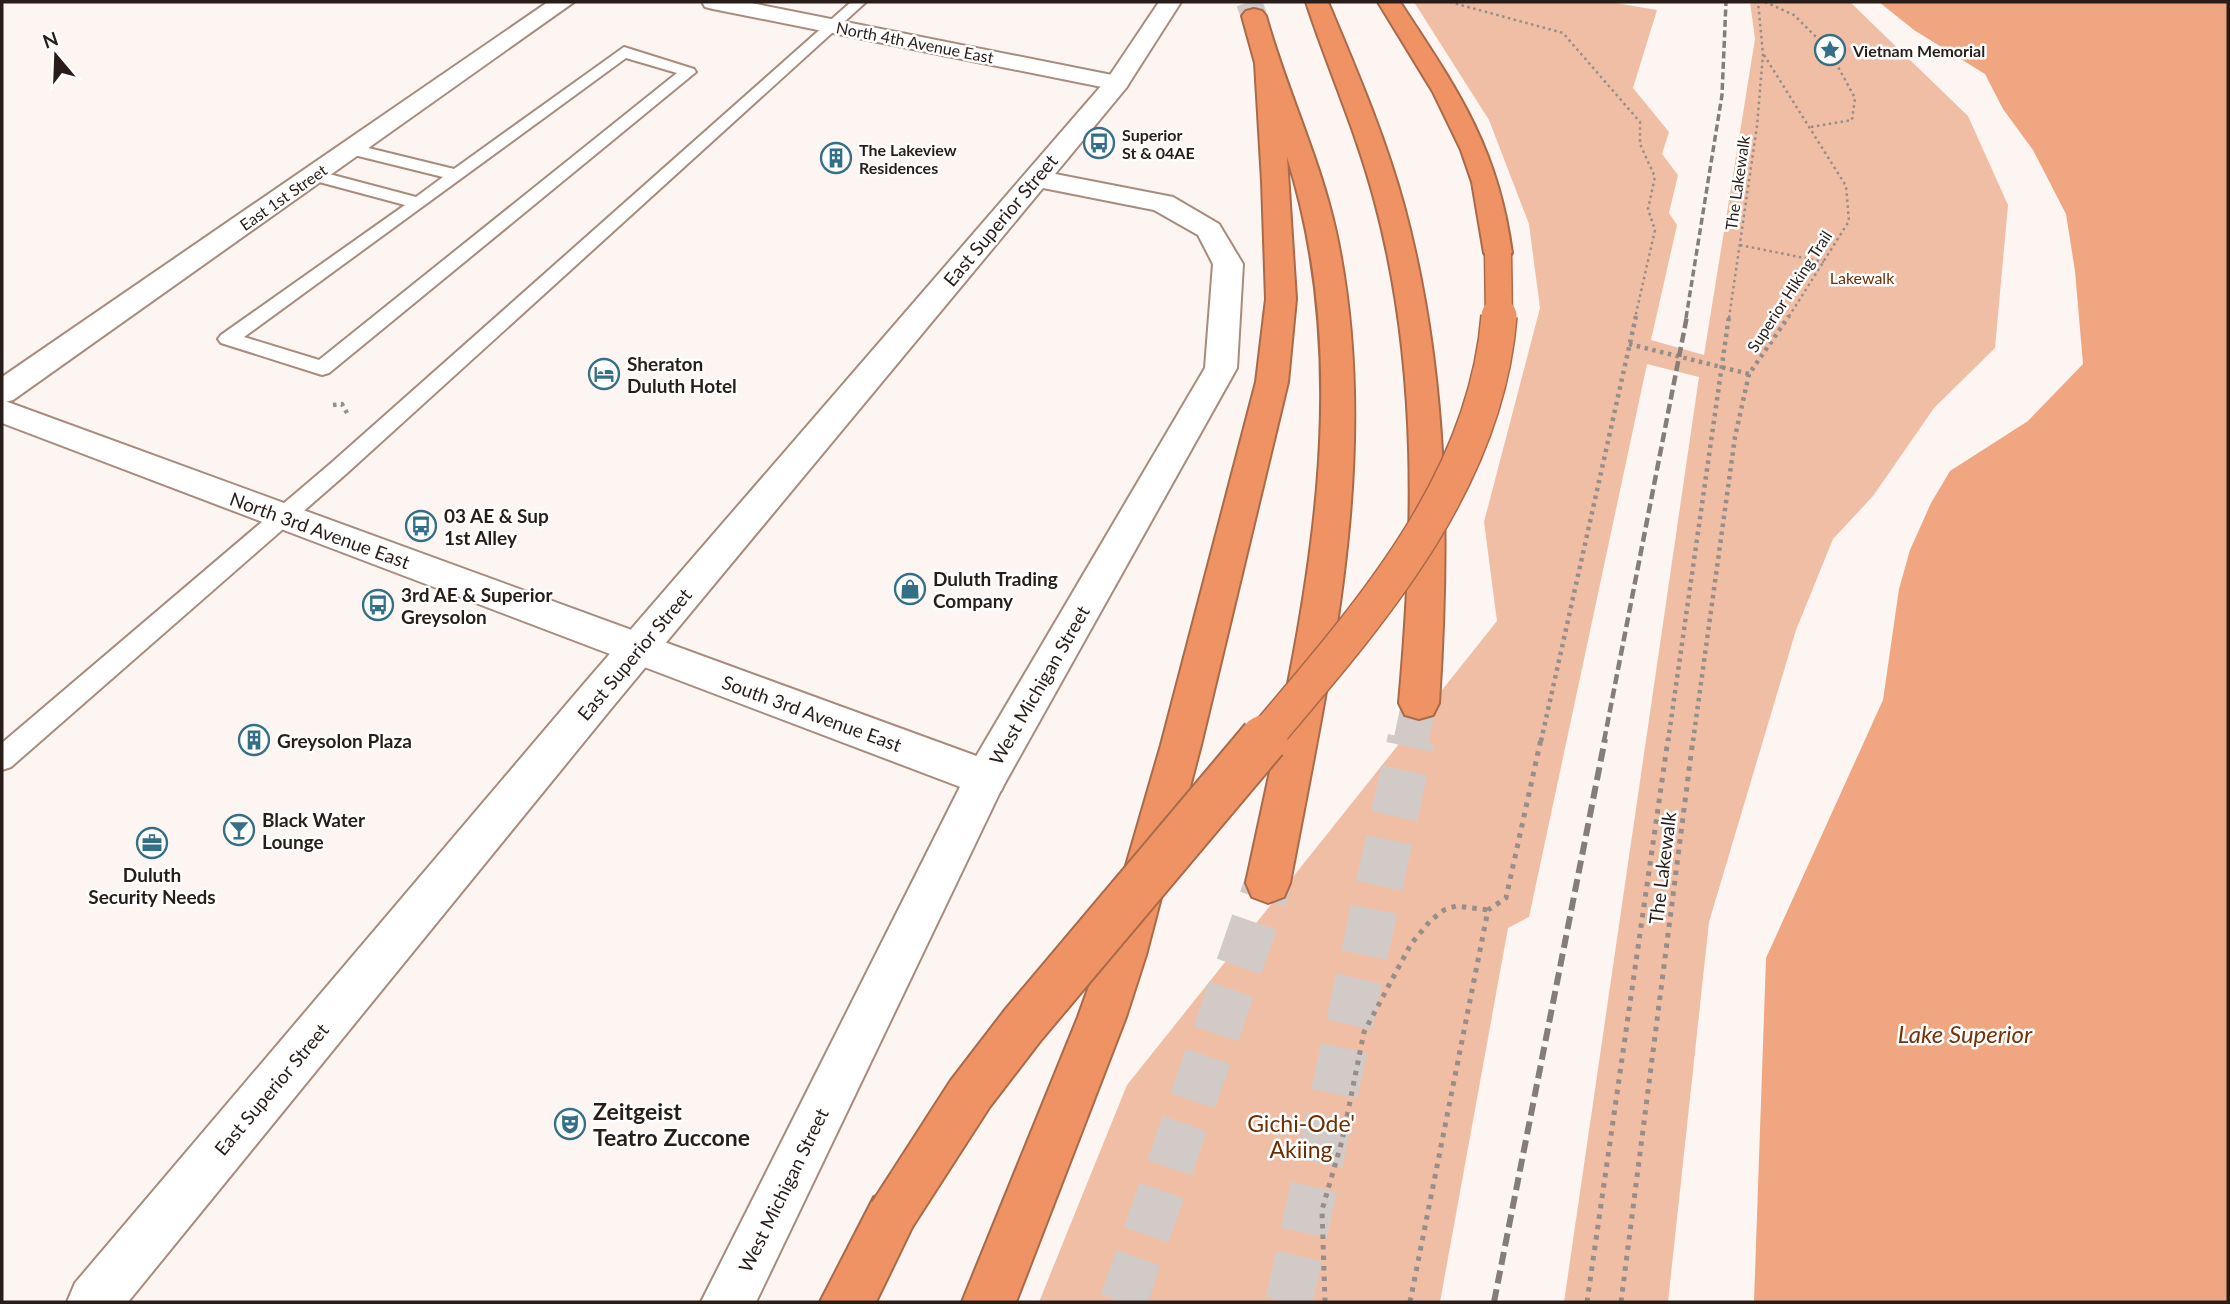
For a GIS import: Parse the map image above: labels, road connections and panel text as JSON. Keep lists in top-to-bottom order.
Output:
{
  "streets": {
    "street": [
      "North 4th Avenue East",
      "East 1st Street",
      "East Superior Street",
      "North 3rd Avenue East",
      "West Michigan Street",
      "South 3rd Avenue East"
    ],
    "path": ["The Lakewalk", "Superior Hiking Trail"]
  },
  "crossings": [
    ["North 4th Avenue East", "East Superior Street"],
    ["The Lakewalk", "Superior Hiking Trail"],
    ["East Superior Street", "North 3rd Avenue East"],
    ["East Superior Street", "West Michigan Street"],
    ["East Superior Street", "South 3rd Avenue East"],
    ["North 3rd Avenue East", "South 3rd Avenue East"],
    ["West Michigan Street", "South 3rd Avenue East"]
  ],
  "water": ["Lake Superior"],
  "parks": ["Lakewalk", "Gichi-Ode' Akiing"],
  "places": {
    "place": ["Vietnam Memorial"],
    "bus stop": ["Superior St & 04AE", "03 AE & Sup 1st Alley", "3rd AE & Superior Greysolon"],
    "building": ["The Lakeview Residences", "Greysolon Plaza"],
    "hotel": ["Sheraton Duluth Hotel"],
    "shop": ["Duluth Trading Company"],
    "bar": ["Black Water Lounge"],
    "office": ["Duluth Security Needs"],
    "theatre": ["Zeitgeist Teatro Zuccone"]
  },
  "north": "top"
}
